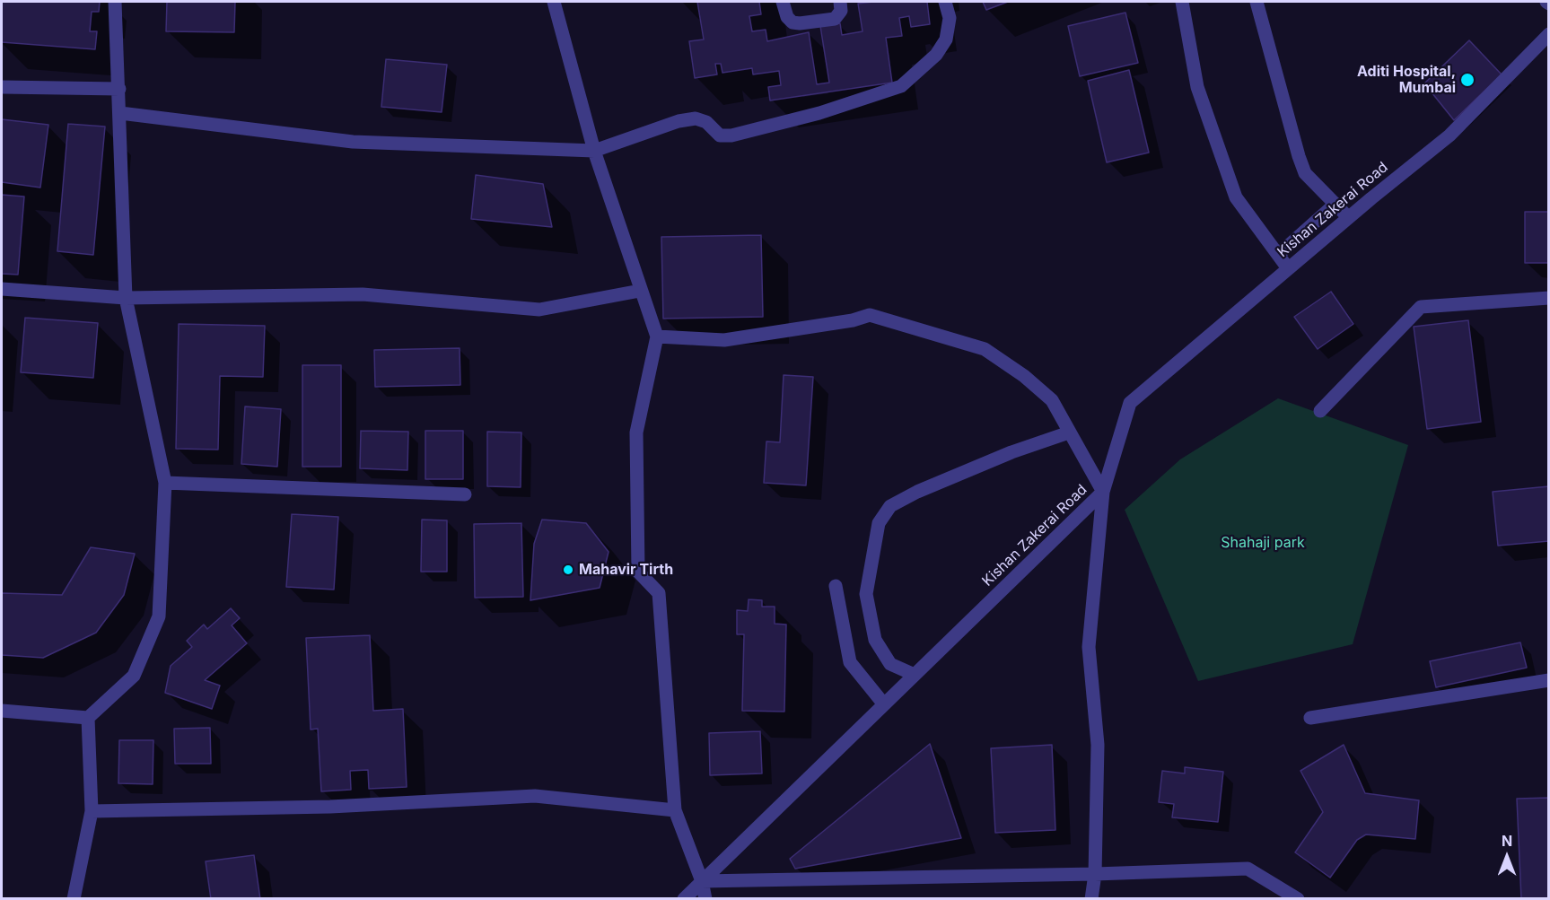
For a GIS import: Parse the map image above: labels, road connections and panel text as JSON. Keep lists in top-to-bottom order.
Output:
{
  "streets": {
    "street": ["Kishan Zakerai Road"]
  },
  "parks": ["Shahaji park"],
  "places": ["Aditi Hospital, Mumbai", "Mahavir Tirth"],
  "north": "top"
}
